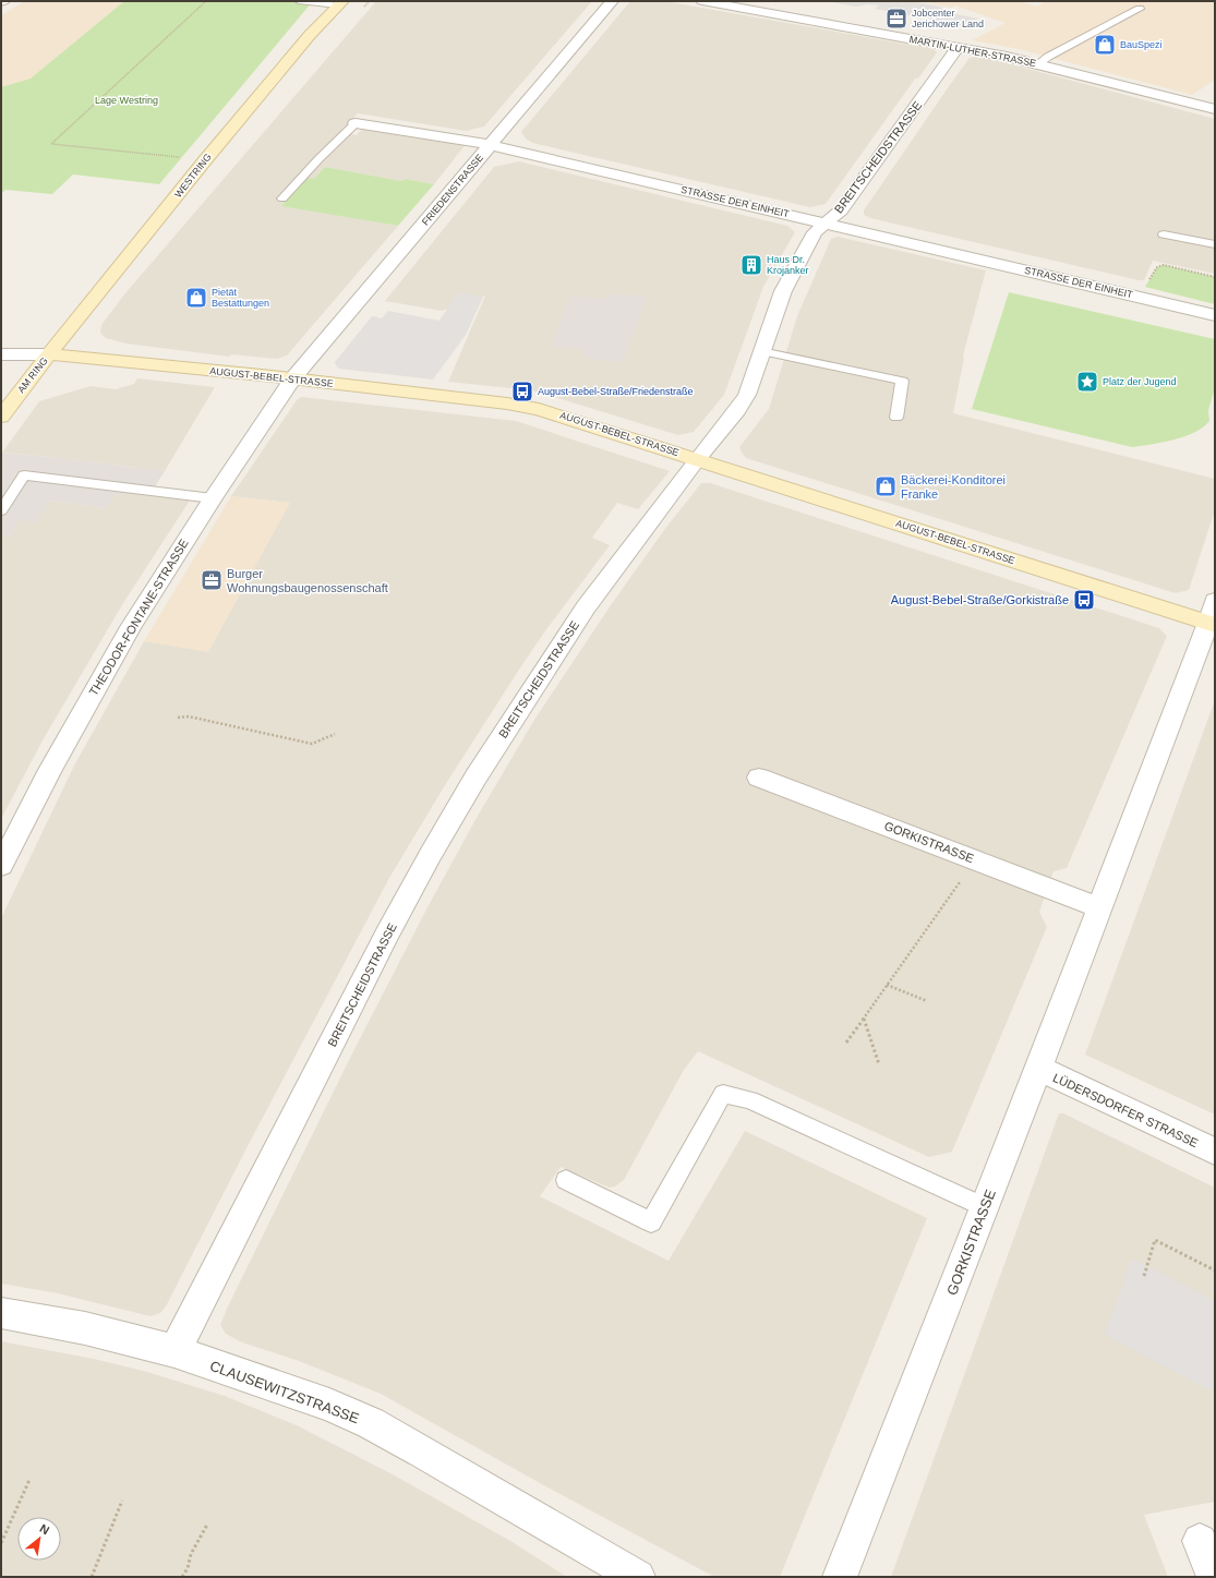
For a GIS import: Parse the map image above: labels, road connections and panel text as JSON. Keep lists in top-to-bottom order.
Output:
{
  "streets": {
    "street": [
      "MARTIN-LUTHER-STRASSE",
      "BREITSCHEIDSTRASSE",
      "WESTRING",
      "FRIEDENSTRASSE",
      "STRASSE DER EINHEIT",
      "AM RING",
      "AUGUST-BEBEL-STRASSE",
      "THEODOR-FONTANE-STRASSE",
      "GORKISTRASSE",
      "LÜDERSDORFER STRASSE",
      "CLAUSEWITZSTRASSE"
    ]
  },
  "crossings": [
    ["MARTIN-LUTHER-STRASSE", "BREITSCHEIDSTRASSE"],
    ["BREITSCHEIDSTRASSE", "STRASSE DER EINHEIT"],
    ["BREITSCHEIDSTRASSE", "AUGUST-BEBEL-STRASSE"],
    ["BREITSCHEIDSTRASSE", "CLAUSEWITZSTRASSE"],
    ["WESTRING", "AM RING"],
    ["WESTRING", "AUGUST-BEBEL-STRASSE"],
    ["FRIEDENSTRASSE", "STRASSE DER EINHEIT"],
    ["FRIEDENSTRASSE", "AUGUST-BEBEL-STRASSE"],
    ["FRIEDENSTRASSE", "THEODOR-FONTANE-STRASSE"],
    ["AM RING", "AUGUST-BEBEL-STRASSE"],
    ["AUGUST-BEBEL-STRASSE", "THEODOR-FONTANE-STRASSE"],
    ["AUGUST-BEBEL-STRASSE", "GORKISTRASSE"],
    ["GORKISTRASSE", "LÜDERSDORFER STRASSE"]
  ],
  "parks": ["Lage Westring"],
  "places": {
    "office": ["Jobcenter Jerichower Land", "Burger Wohnungsbaugenossenschaft"],
    "shop": ["BauSpezi", "Pietät Bestattungen", "Bäckerei-Konditorei Franke"],
    "building": ["Haus Dr. Krojanker"],
    "place": ["Platz der Jugend"],
    "bus stop": ["August-Bebel-Straße/Friedenstraße", "August-Bebel-Straße/Gorkistraße"]
  },
  "north": "top right"
}
